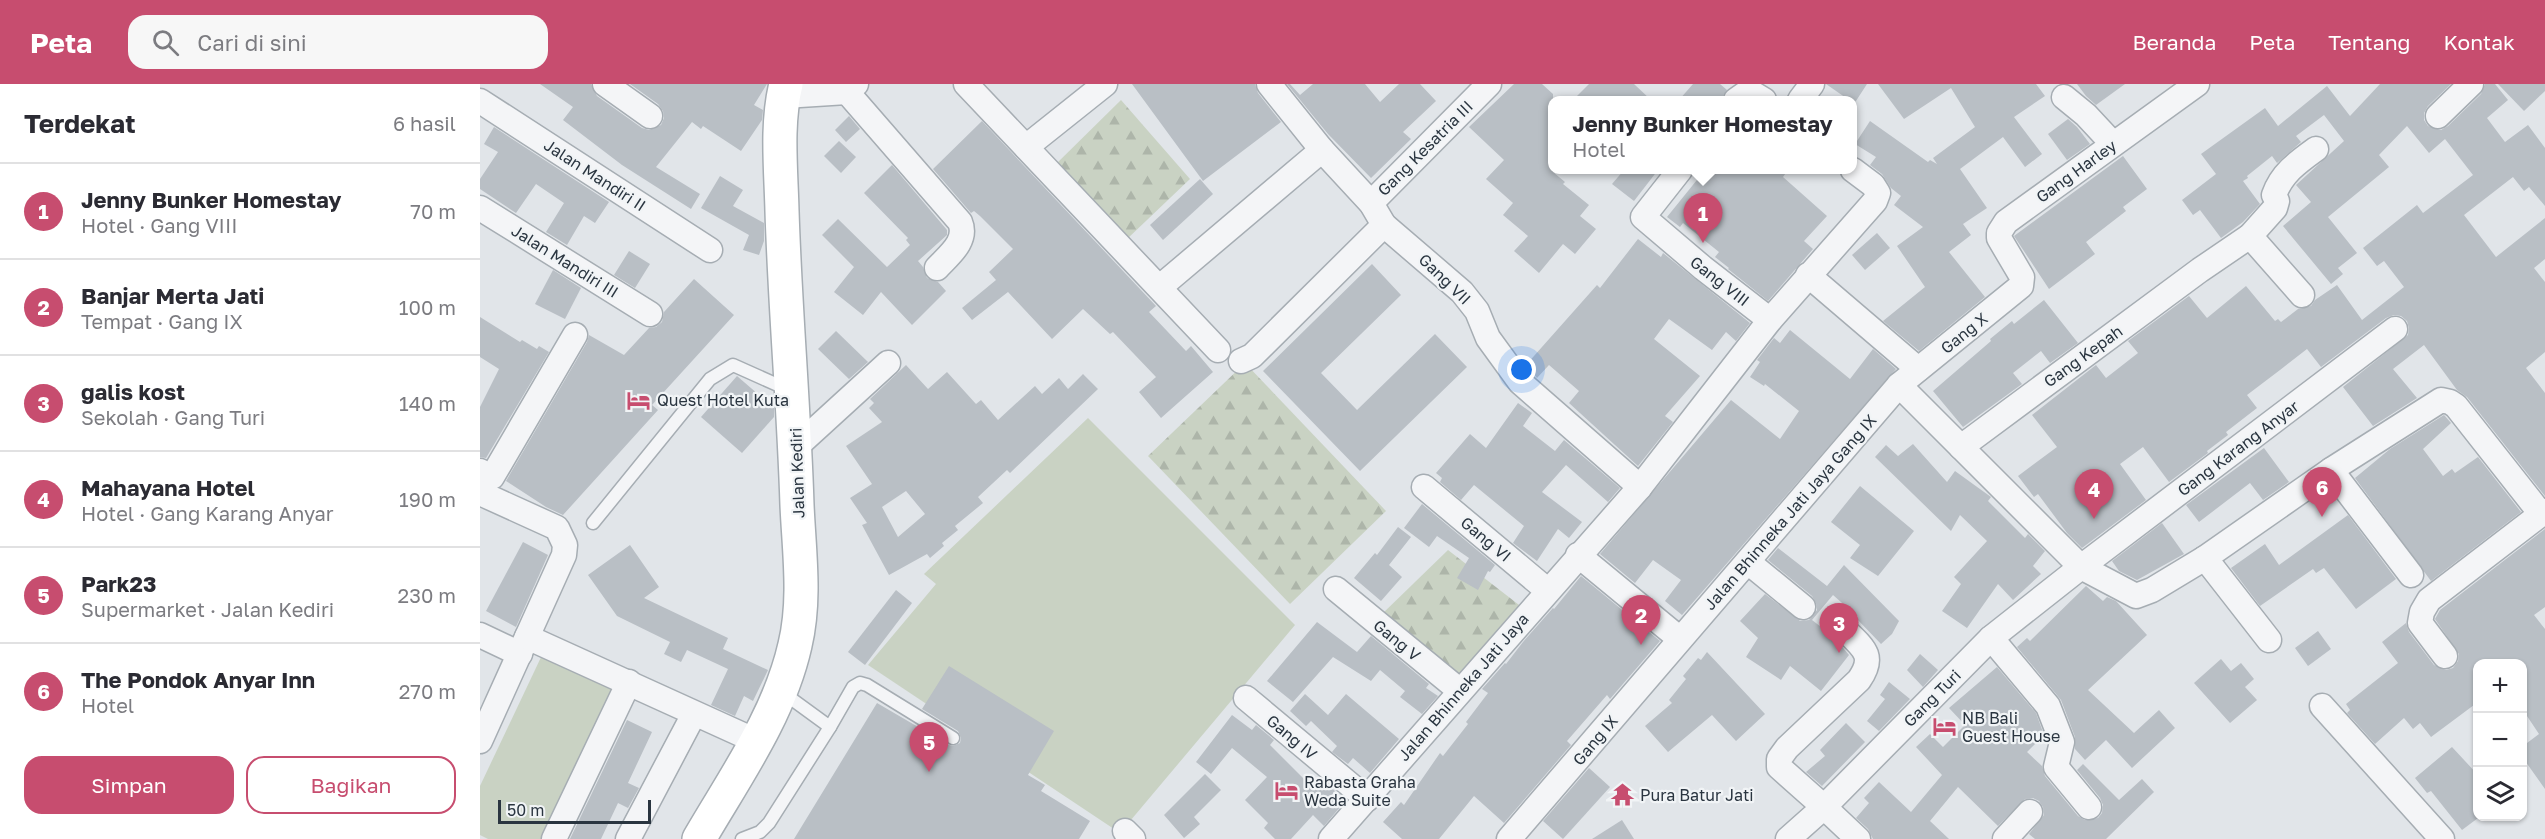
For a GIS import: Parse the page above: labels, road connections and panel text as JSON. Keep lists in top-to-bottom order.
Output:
{
  "streets": {
    "main road": ["Jalan Kediri"],
    "street": [
      "Gang Kesatria III",
      "Gang Harley",
      "Jalan Mandiri II",
      "Jalan Mandiri III",
      "Gang VII",
      "Gang VIII",
      "Gang X",
      "Gang Kepah",
      "Gang Karang Anyar",
      "Jalan Bhinneka Jati Jaya Gang IX",
      "Gang VI",
      "Gang V",
      "Jalan Bhinneka Jati Jaya",
      "Gang Turi",
      "Gang IV",
      "Gang IX"
    ]
  },
  "crossings": [
    ["Gang Kesatria III", "Gang VII"],
    ["Gang Harley", "Gang X"],
    ["Gang VII", "Jalan Bhinneka Jati Jaya"],
    ["Gang VIII", "Jalan Bhinneka Jati Jaya"],
    ["Gang X", "Jalan Bhinneka Jati Jaya Gang IX"],
    ["Gang Karang Anyar", "Gang Turi"],
    ["Jalan Bhinneka Jati Jaya Gang IX", "Gang IX"],
    ["Gang VI", "Jalan Bhinneka Jati Jaya"],
    ["Gang V", "Jalan Bhinneka Jati Jaya"],
    ["Jalan Bhinneka Jati Jaya", "Gang IV"]
  ],
  "places": {
    "hotel": ["Quest Hotel Kuta", "NB Bali Guest House", "Rabasta Graha Weda Suite"],
    "temple": ["Pura Batur Jati"]
  },
  "scale_bar": "50 m",
  "page": {
    "header": "Peta",
    "search": "Cari di sini",
    "nav": [
      "Beranda",
      "Peta",
      "Tentang",
      "Kontak"
    ],
    "heading": ["Terdekat", "6 hasil"],
    "popup": ["Jenny Bunker Homestay", "Hotel"],
    "list": [
      {
        "mark": "1",
        "name": "Jenny Bunker Homestay",
        "note": "Hotel · Gang VIII",
        "value": "70 m"
      },
      {
        "mark": "2",
        "name": "Banjar Merta Jati",
        "note": "Tempat · Gang IX",
        "value": "100 m"
      },
      {
        "mark": "3",
        "name": "galis kost",
        "note": "Sekolah · Gang Turi",
        "value": "140 m"
      },
      {
        "mark": "4",
        "name": "Mahayana Hotel",
        "note": "Hotel · Gang Karang Anyar",
        "value": "190 m"
      },
      {
        "mark": "5",
        "name": "Park23",
        "note": "Supermarket · Jalan Kediri",
        "value": "230 m"
      },
      {
        "mark": "6",
        "name": "The Pondok Anyar Inn",
        "note": "Hotel",
        "value": "270 m"
      }
    ],
    "pins": [
      "1",
      "6",
      "4",
      "2",
      "3",
      "5"
    ],
    "map_buttons": ["+", "−"],
    "buttons": ["Simpan", "Bagikan"],
    "scale": "50 m"
  }
}
